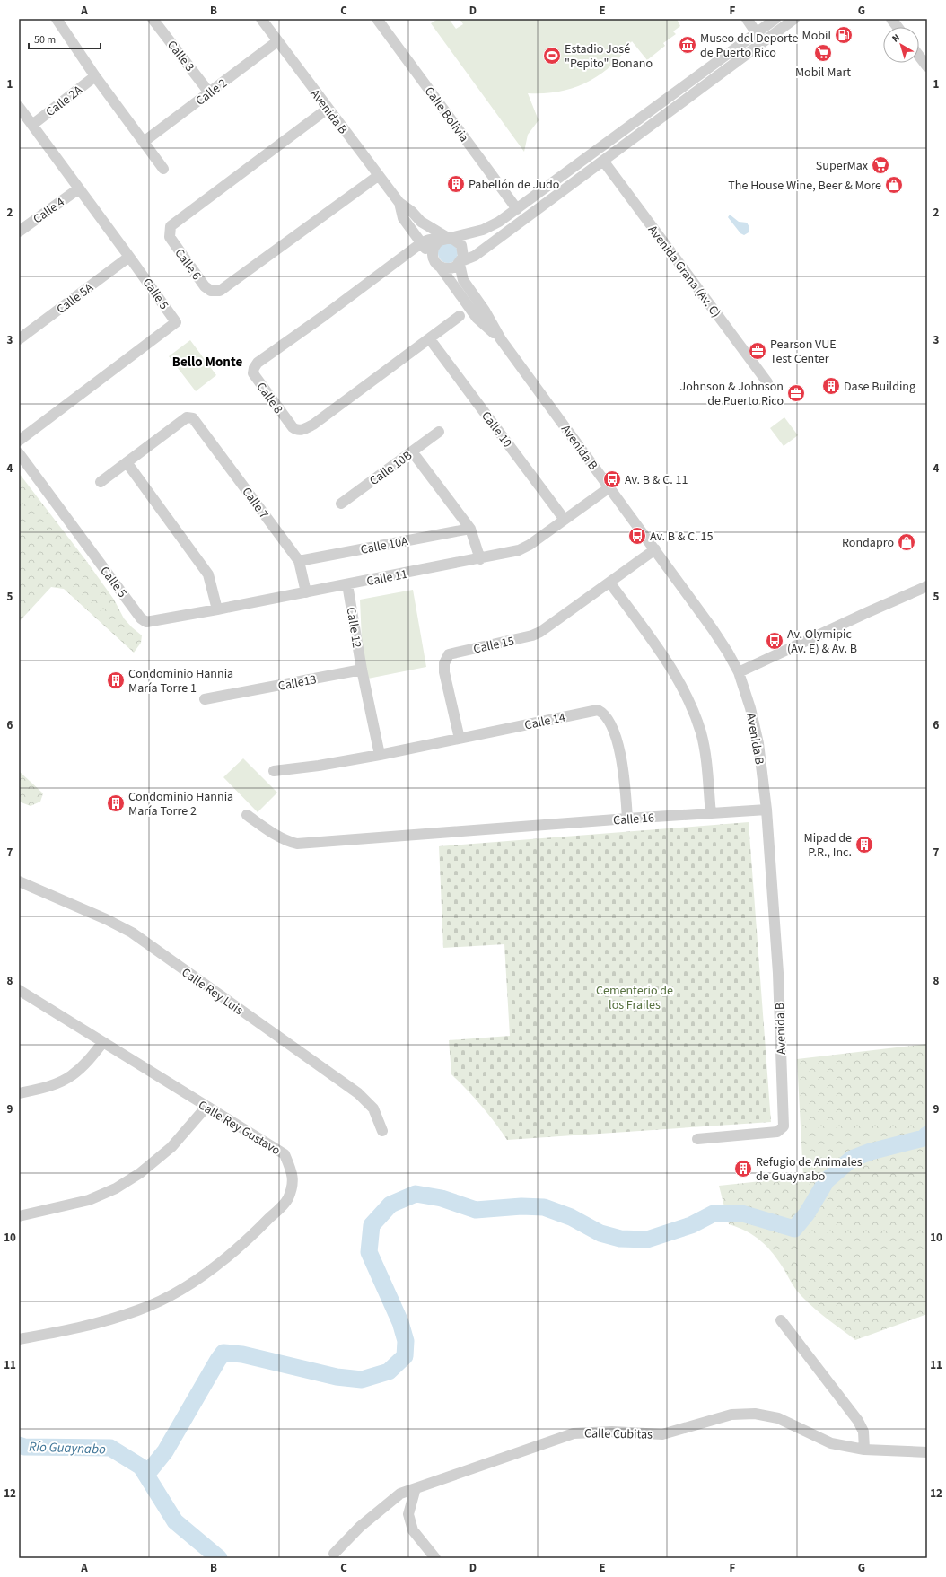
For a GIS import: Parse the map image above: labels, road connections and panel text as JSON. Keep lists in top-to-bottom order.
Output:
{
  "streets": {
    "street": [
      "Calle 3",
      "Calle 2",
      "Calle 2A",
      "Avenida B",
      "Calle Bolivia",
      "Calle 4",
      "Calle 6",
      "Avenida Grana (Av. C)",
      "Calle 5",
      "Calle 5A",
      "Calle 8",
      "Calle 10",
      "Calle 10B",
      "Calle 7",
      "Calle 10A",
      "Calle 11",
      "Calle 12",
      "Calle 15",
      "Calle13",
      "Calle 14",
      "Calle 16",
      "Calle Rey Luis",
      "Calle Rey Gustavo",
      "Calle Cubitas"
    ]
  },
  "crossings": [
    ["Calle 3", "Calle 2"],
    ["Calle 2", "Avenida B"],
    ["Calle 2A", "Calle 5"],
    ["Avenida B", "Calle 6"],
    ["Avenida B", "Calle 8"],
    ["Avenida B", "Calle 11"],
    ["Avenida B", "Calle 15"],
    ["Avenida B", "Calle 16"],
    ["Calle Bolivia", "Calle 8"],
    ["Calle 4", "Calle 5"],
    ["Calle 5", "Calle 5A"],
    ["Calle 5", "Calle 11"],
    ["Calle 8", "Calle 10"],
    ["Calle 10", "Calle 11"],
    ["Calle 7", "Calle 10A"],
    ["Calle 7", "Calle 11"],
    ["Calle 11", "Calle 12"],
    ["Calle 12", "Calle13"],
    ["Calle 15", "Calle 14"],
    ["Calle 14", "Calle 16"]
  ],
  "districts": ["Bello Monte"],
  "water": ["Río Guaynabo"],
  "parks": ["Cementerio de los Frailes"],
  "places": {
    "fuel station": ["Mobil"],
    "museum": ["Museo del Deporte de Puerto Rico"],
    "supermarket": ["Mobil Mart", "SuperMax"],
    "sports": ["Estadio José \"Pepito\" Bonano"],
    "building": [
      "Pabellón de Judo",
      "Dase Building",
      "Condominio Hannia María Torre 1",
      "Condominio Hannia María Torre 2",
      "Mipad de P.R., Inc.",
      "Refugio de Animales de Guaynabo"
    ],
    "shop": ["The House Wine, Beer & More", "Rondapro"],
    "office": ["Pearson VUE Test Center", "Johnson & Johnson de Puerto Rico"],
    "bus stop": ["Av. B & C. 11", "Av. B & C. 15", "Av. Olymipic (Av. E) & Av. B"]
  },
  "scale_bar": "50 m",
  "north": "top left",
  "grid": {
    "columns": [
      "A",
      "B",
      "C",
      "D",
      "E",
      "F",
      "G"
    ],
    "rows": [
      "1",
      "2",
      "3",
      "4",
      "5",
      "6",
      "7",
      "8",
      "9",
      "10",
      "11",
      "12"
    ]
  }
}
